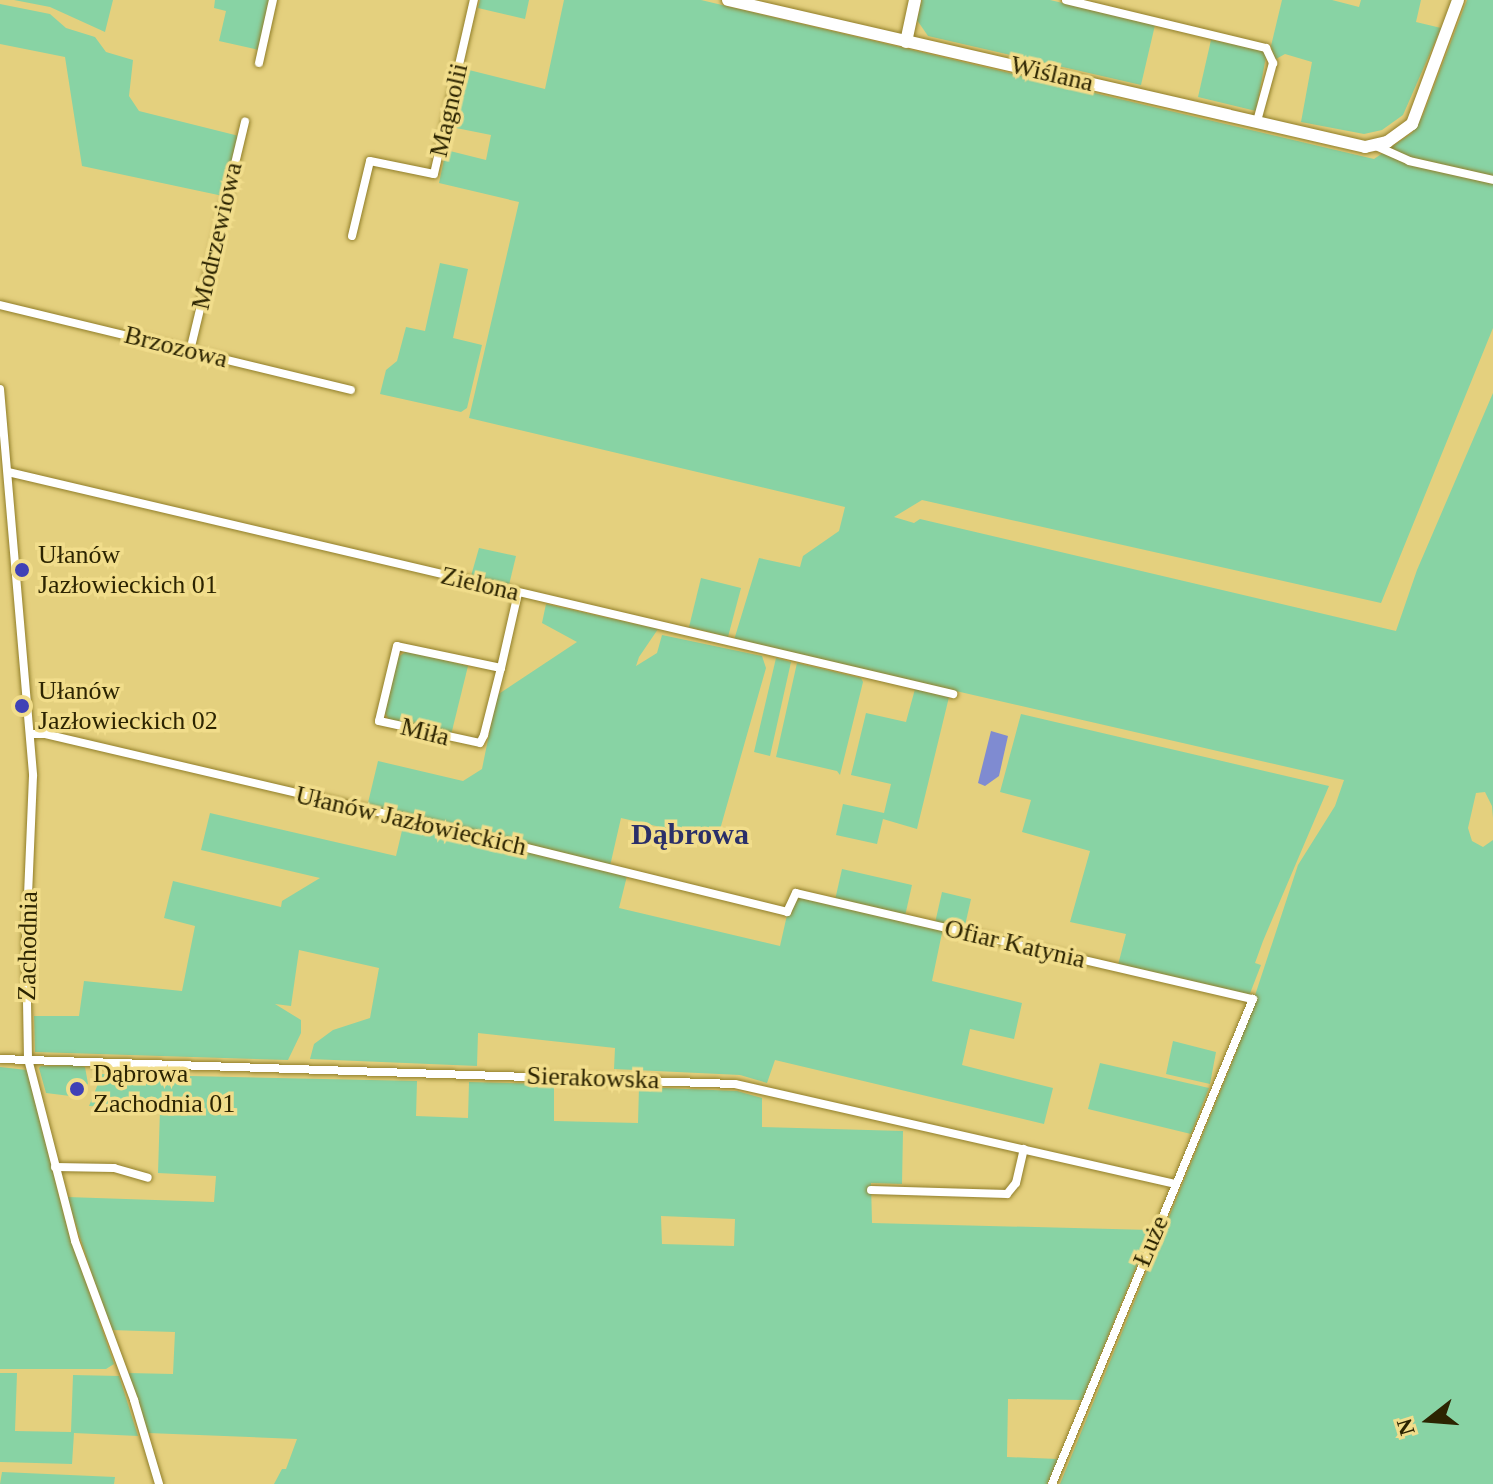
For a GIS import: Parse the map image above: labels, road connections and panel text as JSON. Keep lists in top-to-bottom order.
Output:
{
  "streets": {
    "main road": ["Wiślana"],
    "street": [
      "Magnolii",
      "Modrzewiowa",
      "Brzozowa",
      "Zielona",
      "Miła",
      "Ułanów Jazłowieckich",
      "Ofiar Katynia",
      "Zachodnia",
      "Sierakowska",
      "Łuże"
    ]
  },
  "crossings": [
    ["Modrzewiowa", "Brzozowa"],
    ["Zielona", "Miła"],
    ["Zielona", "Zachodnia"],
    ["Ułanów Jazłowieckich", "Ofiar Katynia"],
    ["Ułanów Jazłowieckich", "Zachodnia"],
    ["Ofiar Katynia", "Łuże"],
    ["Zachodnia", "Sierakowska"],
    ["Sierakowska", "Łuże"]
  ],
  "districts": ["Dąbrowa"],
  "places": ["Ułanów Jazłowieckich 01", "Ułanów Jazłowieckich 02", "Dąbrowa Zachodnia 01"],
  "north": "left"
}
